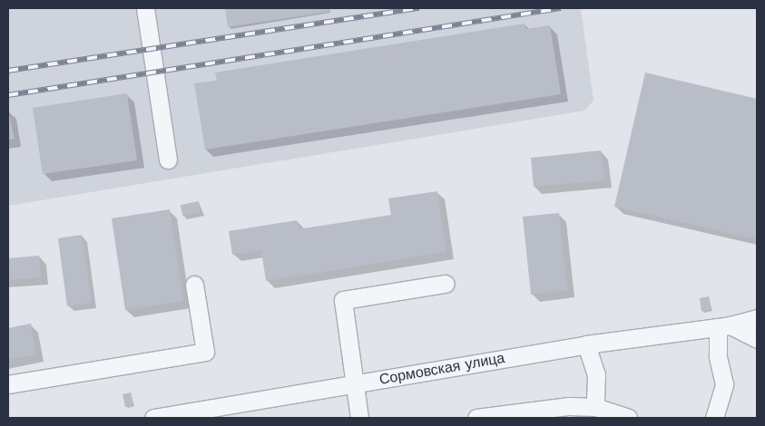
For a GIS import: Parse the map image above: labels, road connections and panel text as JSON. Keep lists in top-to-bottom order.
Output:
{
  "streets": {
    "street": ["Сормовская улица"]
  }
}
